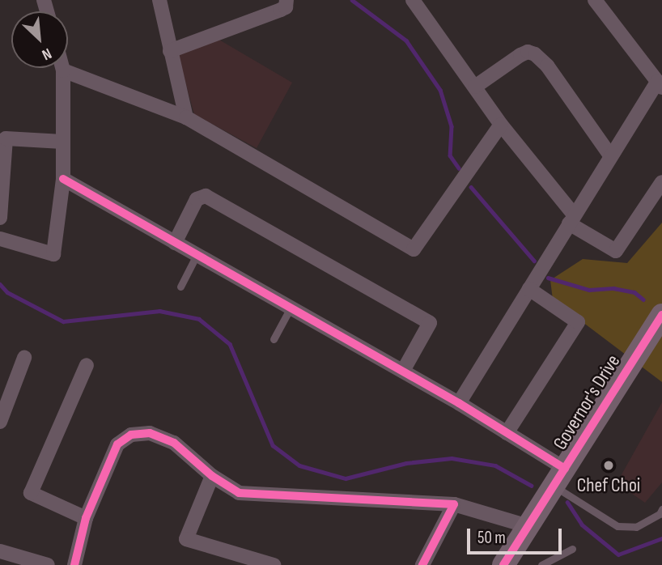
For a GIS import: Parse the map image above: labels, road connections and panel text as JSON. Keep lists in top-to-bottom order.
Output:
{
  "streets": {
    "main road": ["Governor's Drive"]
  },
  "places": ["Chef Choi"],
  "scale_bar": "50 m",
  "north": "bottom right"
}
